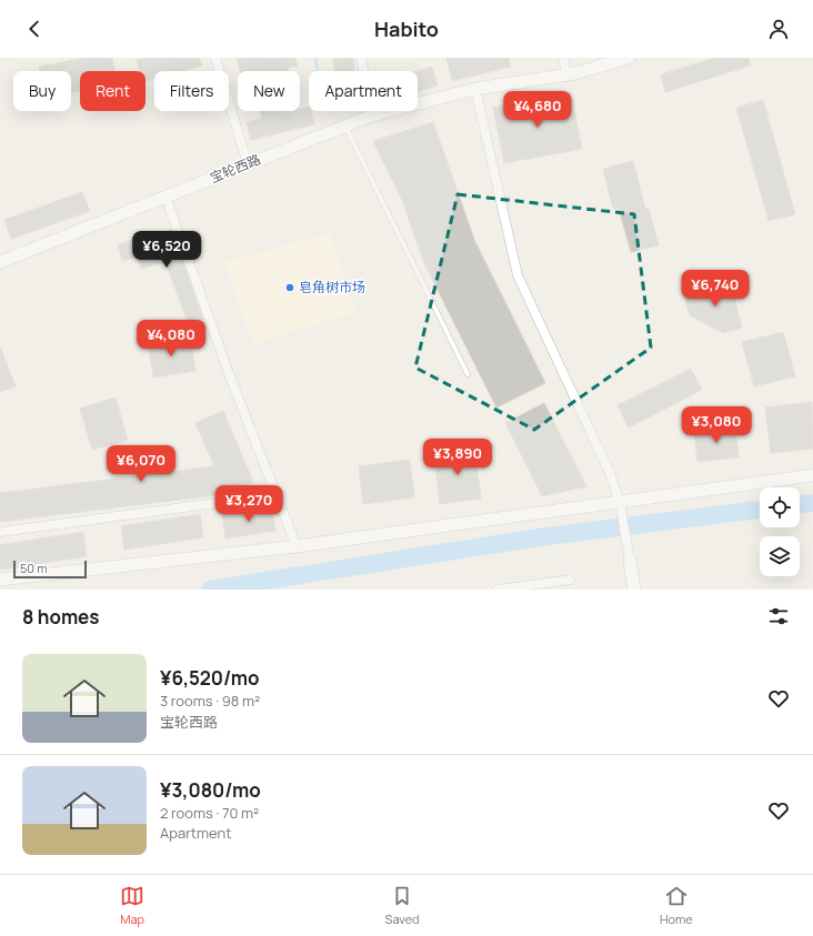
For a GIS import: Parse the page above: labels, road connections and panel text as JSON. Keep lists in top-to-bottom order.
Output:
{
  "streets": {
    "street": ["宝轮西路"]
  },
  "places": ["皂角树市场"],
  "scale_bar": "50 m",
  "page": {
    "header": "Habito",
    "chip": [
      "Buy",
      "Rent",
      "Filters",
      "New",
      "Apartment"
    ],
    "price": [
      "¥4,680",
      "¥6,520",
      "¥6,740",
      "¥4,080",
      "¥3,080",
      "¥3,890",
      "¥6,070",
      "¥3,270"
    ],
    "scale": "50 m",
    "heading": "8 homes",
    "list": [
      {
        "name": "¥6,520/mo",
        "note": "3 rooms · 98 m² · 宝轮西路"
      },
      {
        "name": "¥3,080/mo",
        "note": "2 rooms · 70 m² · Apartment"
      }
    ],
    "tabs": ["Map", "Saved", "Home"]
  }
}
